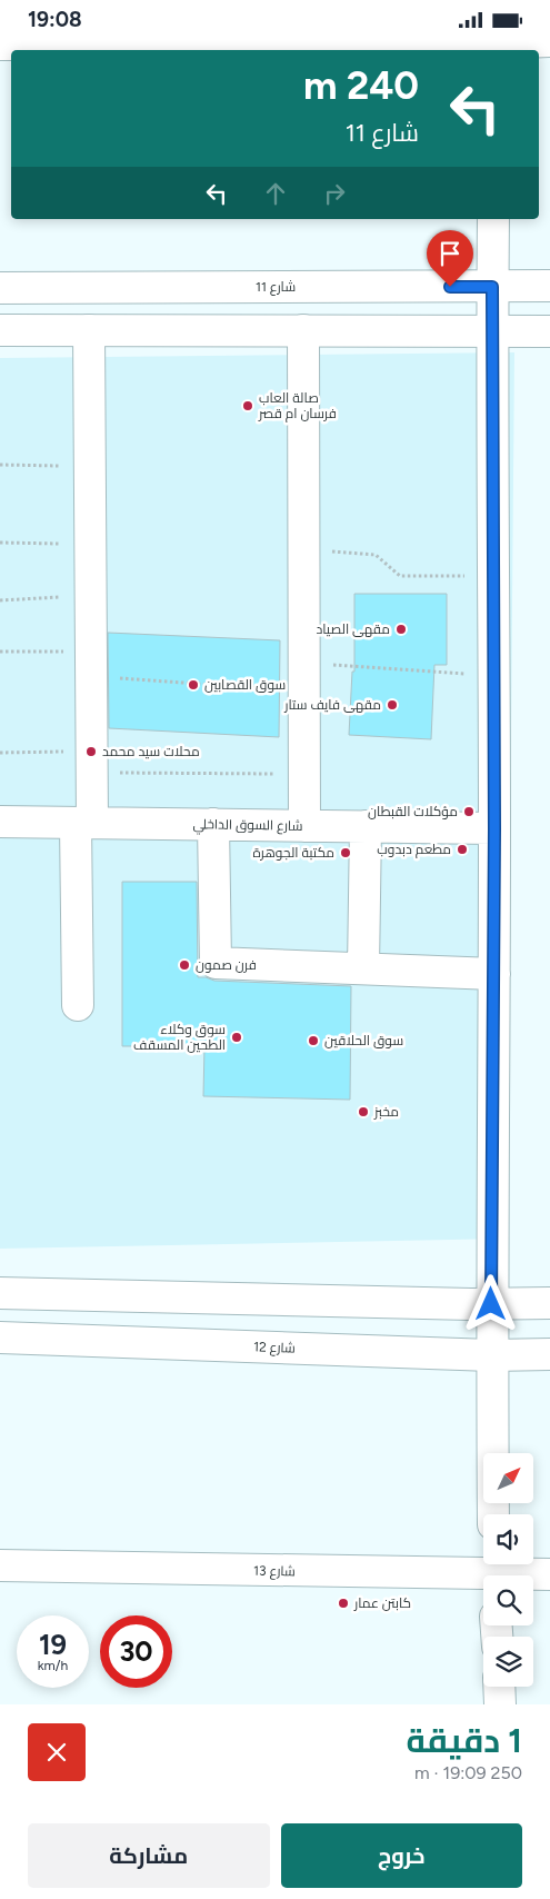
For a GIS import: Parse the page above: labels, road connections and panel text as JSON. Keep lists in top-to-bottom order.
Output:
{
  "streets": {
    "street": [
      "شارع 11",
      "شارع السوق الداخلي",
      "شارع 12",
      "شارع 13"
    ]
  },
  "places": [
    "صالة العاب فرسان ام قصر",
    "مقهى الصياد",
    "سوق القصابين",
    "مقهى فايف ستار",
    "محلات سيد محمد",
    "مؤكلات القبطان",
    "مطعم دبدوب",
    "مكتبة الجوهرة",
    "فرن صمون",
    "سوق وكلاء الطحين المسقف",
    "سوق الحلاقين",
    "مخبز",
    "كابتن عمار"
  ],
  "north": "top right",
  "page": {
    "status": "19:08",
    "turn": ["240 m", "شارع 11"],
    "speed": "19 km/h",
    "limit": "30",
    "heading": ["1 دقيقة", "250 m · 19:09"],
    "buttons": ["خروج", "مشاركة"]
  }
}
